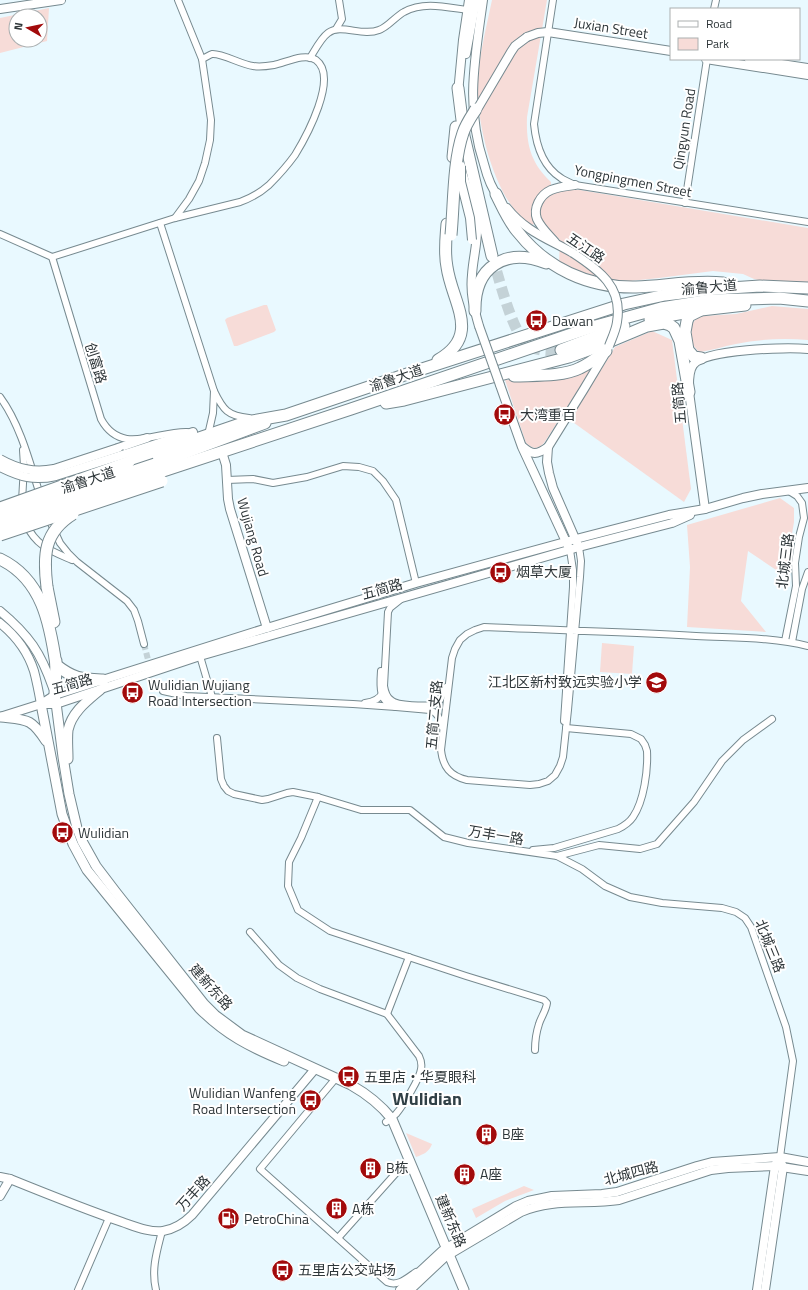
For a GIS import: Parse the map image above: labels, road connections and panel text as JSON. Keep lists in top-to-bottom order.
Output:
{
  "streets": {
    "highway": ["渝鲁大道"],
    "main road": [
      "Juxian Street",
      "五江路",
      "五简路",
      "Wujiang Road",
      "北城三路",
      "建新东路",
      "北城四路",
      "万丰路"
    ],
    "street": [
      "Qingyun Road",
      "Yongpingmen Street",
      "创富路",
      "五简二支路",
      "万丰一路"
    ]
  },
  "crossings": [
    ["Juxian Street", "Yongpingmen Street"],
    ["Qingyun Road", "Yongpingmen Street"],
    ["渝鲁大道", "创富路"],
    ["渝鲁大道", "Wujiang Road"],
    ["五简路", "Wujiang Road"],
    ["五简路", "北城三路"],
    ["五简路", "五简二支路"],
    ["五简路", "建新东路"],
    ["北城三路", "万丰一路"],
    ["北城三路", "北城四路"],
    ["建新东路", "北城四路"],
    ["建新东路", "万丰路"]
  ],
  "districts": ["Wulidian"],
  "places": {
    "bus stop": [
      "Dawan",
      "大湾重百",
      "烟草大厦",
      "Wulidian Wujiang Road Intersection",
      "Wulidian",
      "五里店‧华夏眼科",
      "Wulidian Wanfeng Road Intersection",
      "五里店公交站场"
    ],
    "school or university": ["江北区新村致远实验小学"],
    "building": [
      "B座",
      "B栋",
      "A座",
      "A栋"
    ],
    "fuel station": ["PetroChina"]
  },
  "legend": ["Road", "Park"],
  "north": "left"
}
